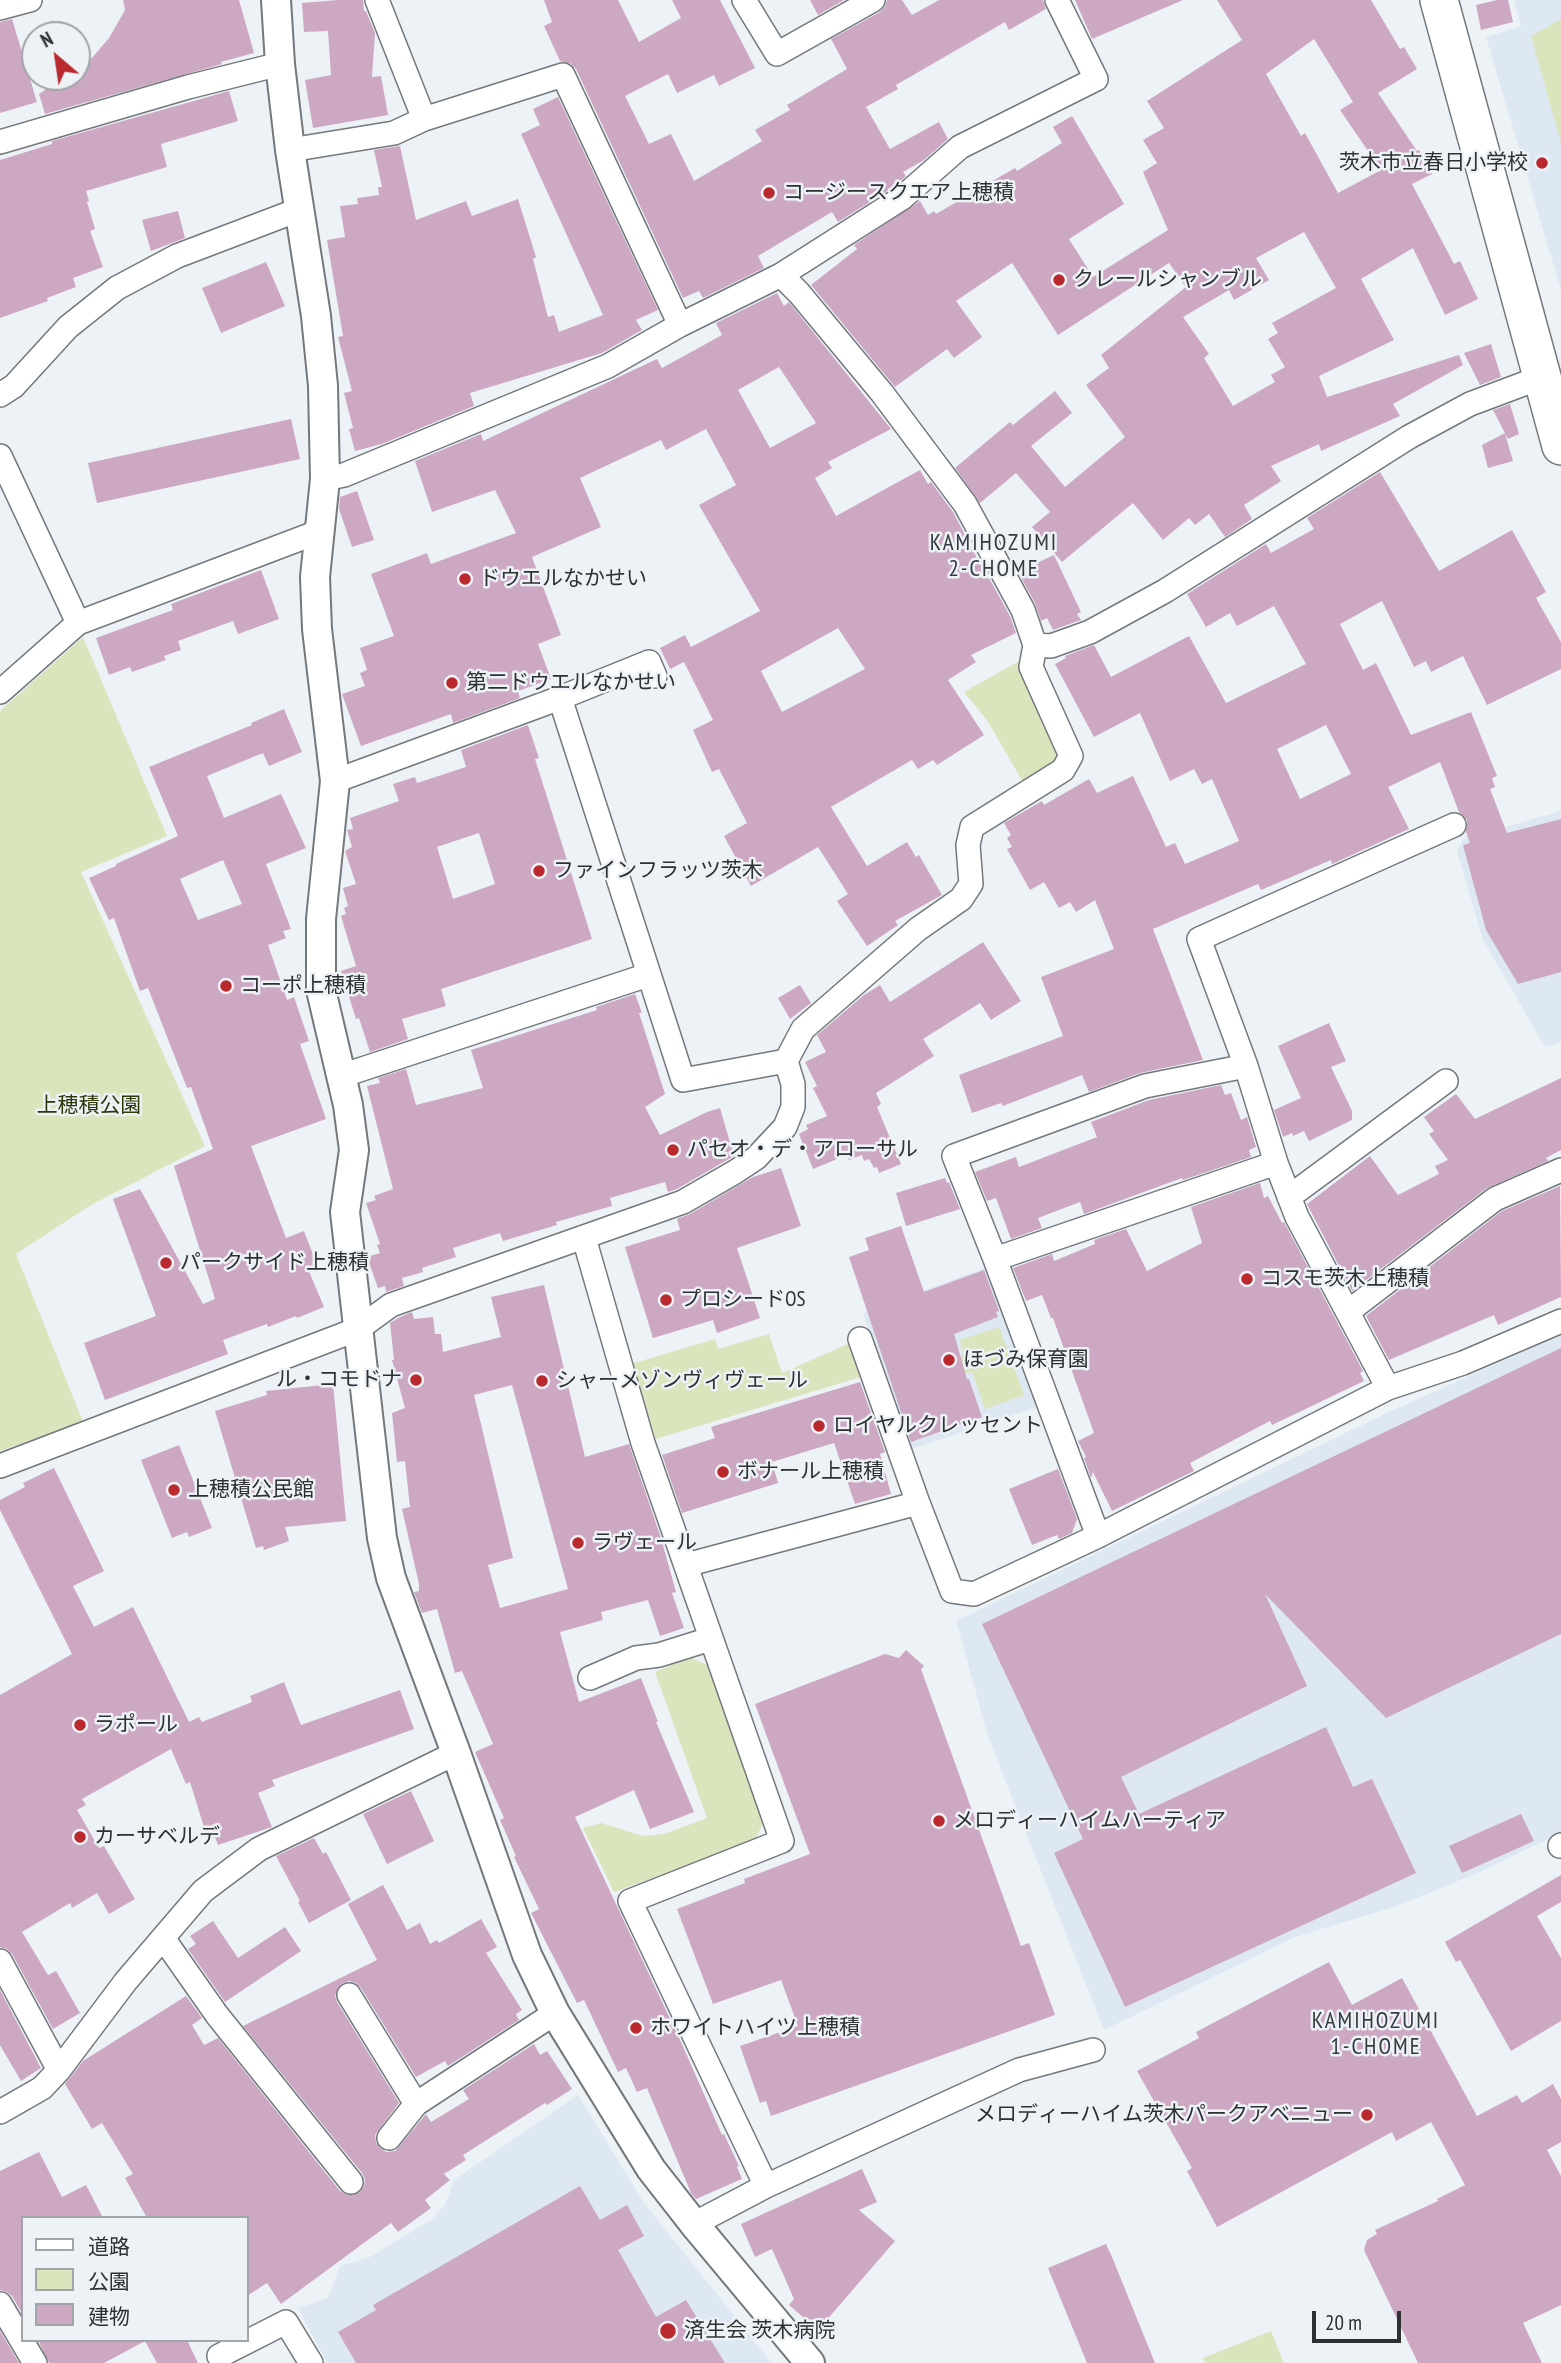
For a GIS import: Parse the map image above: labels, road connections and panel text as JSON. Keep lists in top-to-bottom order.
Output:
{
  "districts": ["KAMIHOZUMI 2-CHOME", "KAMIHOZUMI 1-CHOME"],
  "parks": ["上穂積公園"],
  "places": [
    "茨木市立春日小学校",
    "コージースクエア上穂積",
    "クレールシャンブル",
    "ドウエルなかせい",
    "第二ドウエルなかせい",
    "ファインフラッツ茨木",
    "コーポ上穂積",
    "パセオ・デ・アローサル",
    "パークサイド上穂積",
    "コスモ茨木上穂積",
    "プロシードOS",
    "ほづみ保育園",
    "ル・コモドナ",
    "シャーメゾンヴィヴェール",
    "ロイヤルクレッセント",
    "ボナール上穂積",
    "上穂積公民館",
    "ラヴェール",
    "ラポール",
    "メロディーハイムハーティア",
    "カーサベルデ",
    "ホワイトハイツ上穂積",
    "メロディーハイム茨木パークアベニュー",
    "済生会 茨木病院"
  ],
  "legend": ["道路", "公園", "建物"],
  "scale_bar": "20 m",
  "north": "top left"
}
